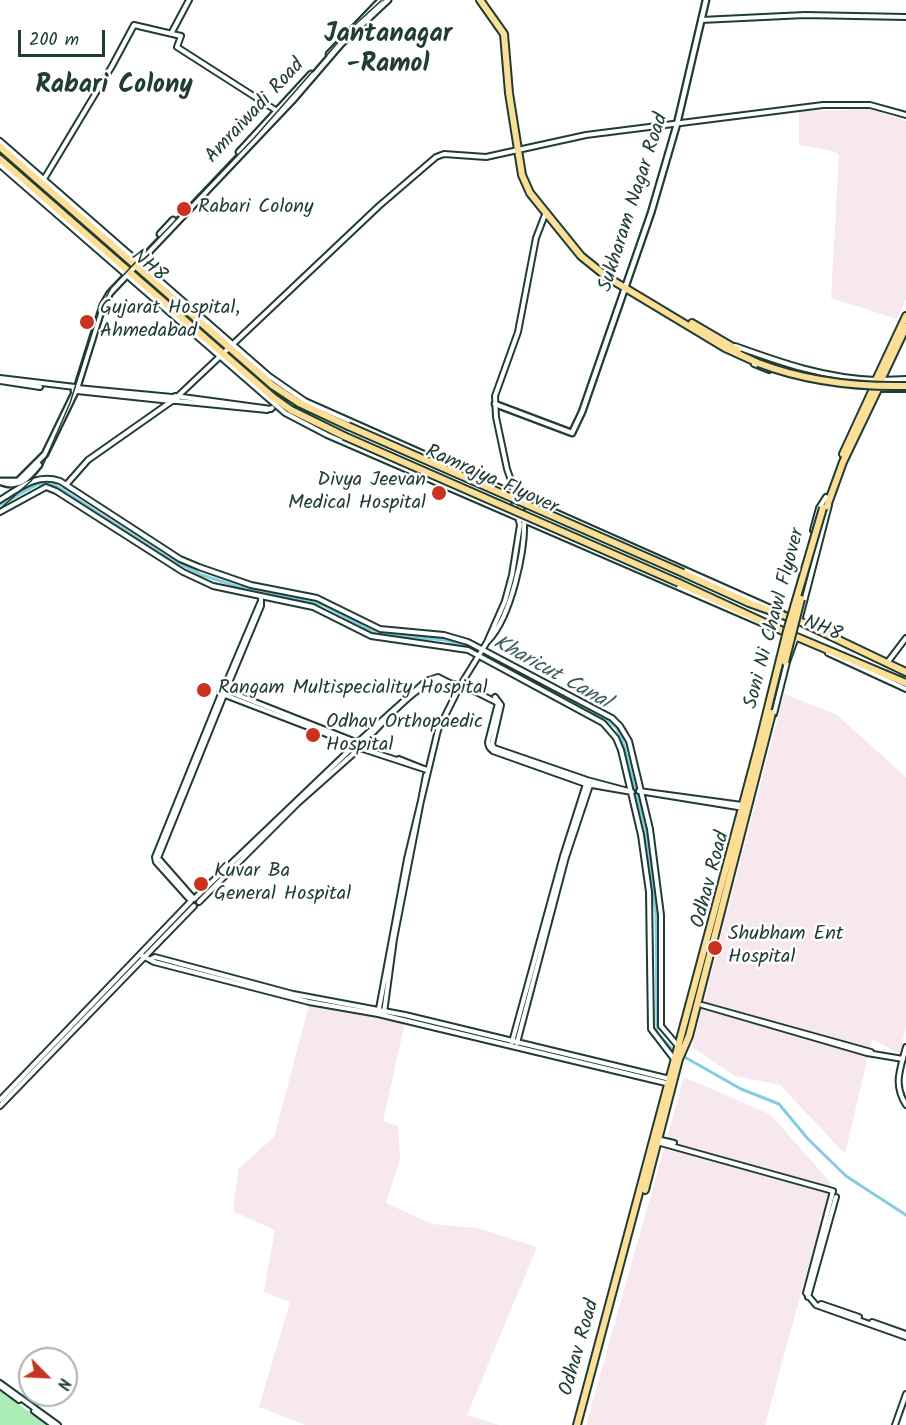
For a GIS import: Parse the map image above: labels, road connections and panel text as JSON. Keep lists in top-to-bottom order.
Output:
{
  "streets": {
    "main road": [
      "Amraiwadi Road",
      "Sukharam Nagar Road",
      "NH8",
      "Ramrajya Flyover",
      "Soni Ni Chawl Flyover",
      "Odhav Road"
    ]
  },
  "crossings": [
    ["Amraiwadi Road", "NH8"],
    ["NH8", "Ramrajya Flyover"],
    ["Soni Ni Chawl Flyover", "Odhav Road"]
  ],
  "districts": ["Jantanagar -Ramol", "Rabari Colony"],
  "water": ["Kharicut Canal"],
  "places": [
    "Rabari Colony",
    "Gujarat Hospital, Ahmedabad",
    "Divya Jeevan Medical Hospital",
    "Rangam Multispeciality Hospital",
    "Odhav Orthopaedic Hospital",
    "Kuvar Ba General Hospital",
    "Shubham Ent Hospital"
  ],
  "scale_bar": "200 m",
  "north": "bottom right"
}
